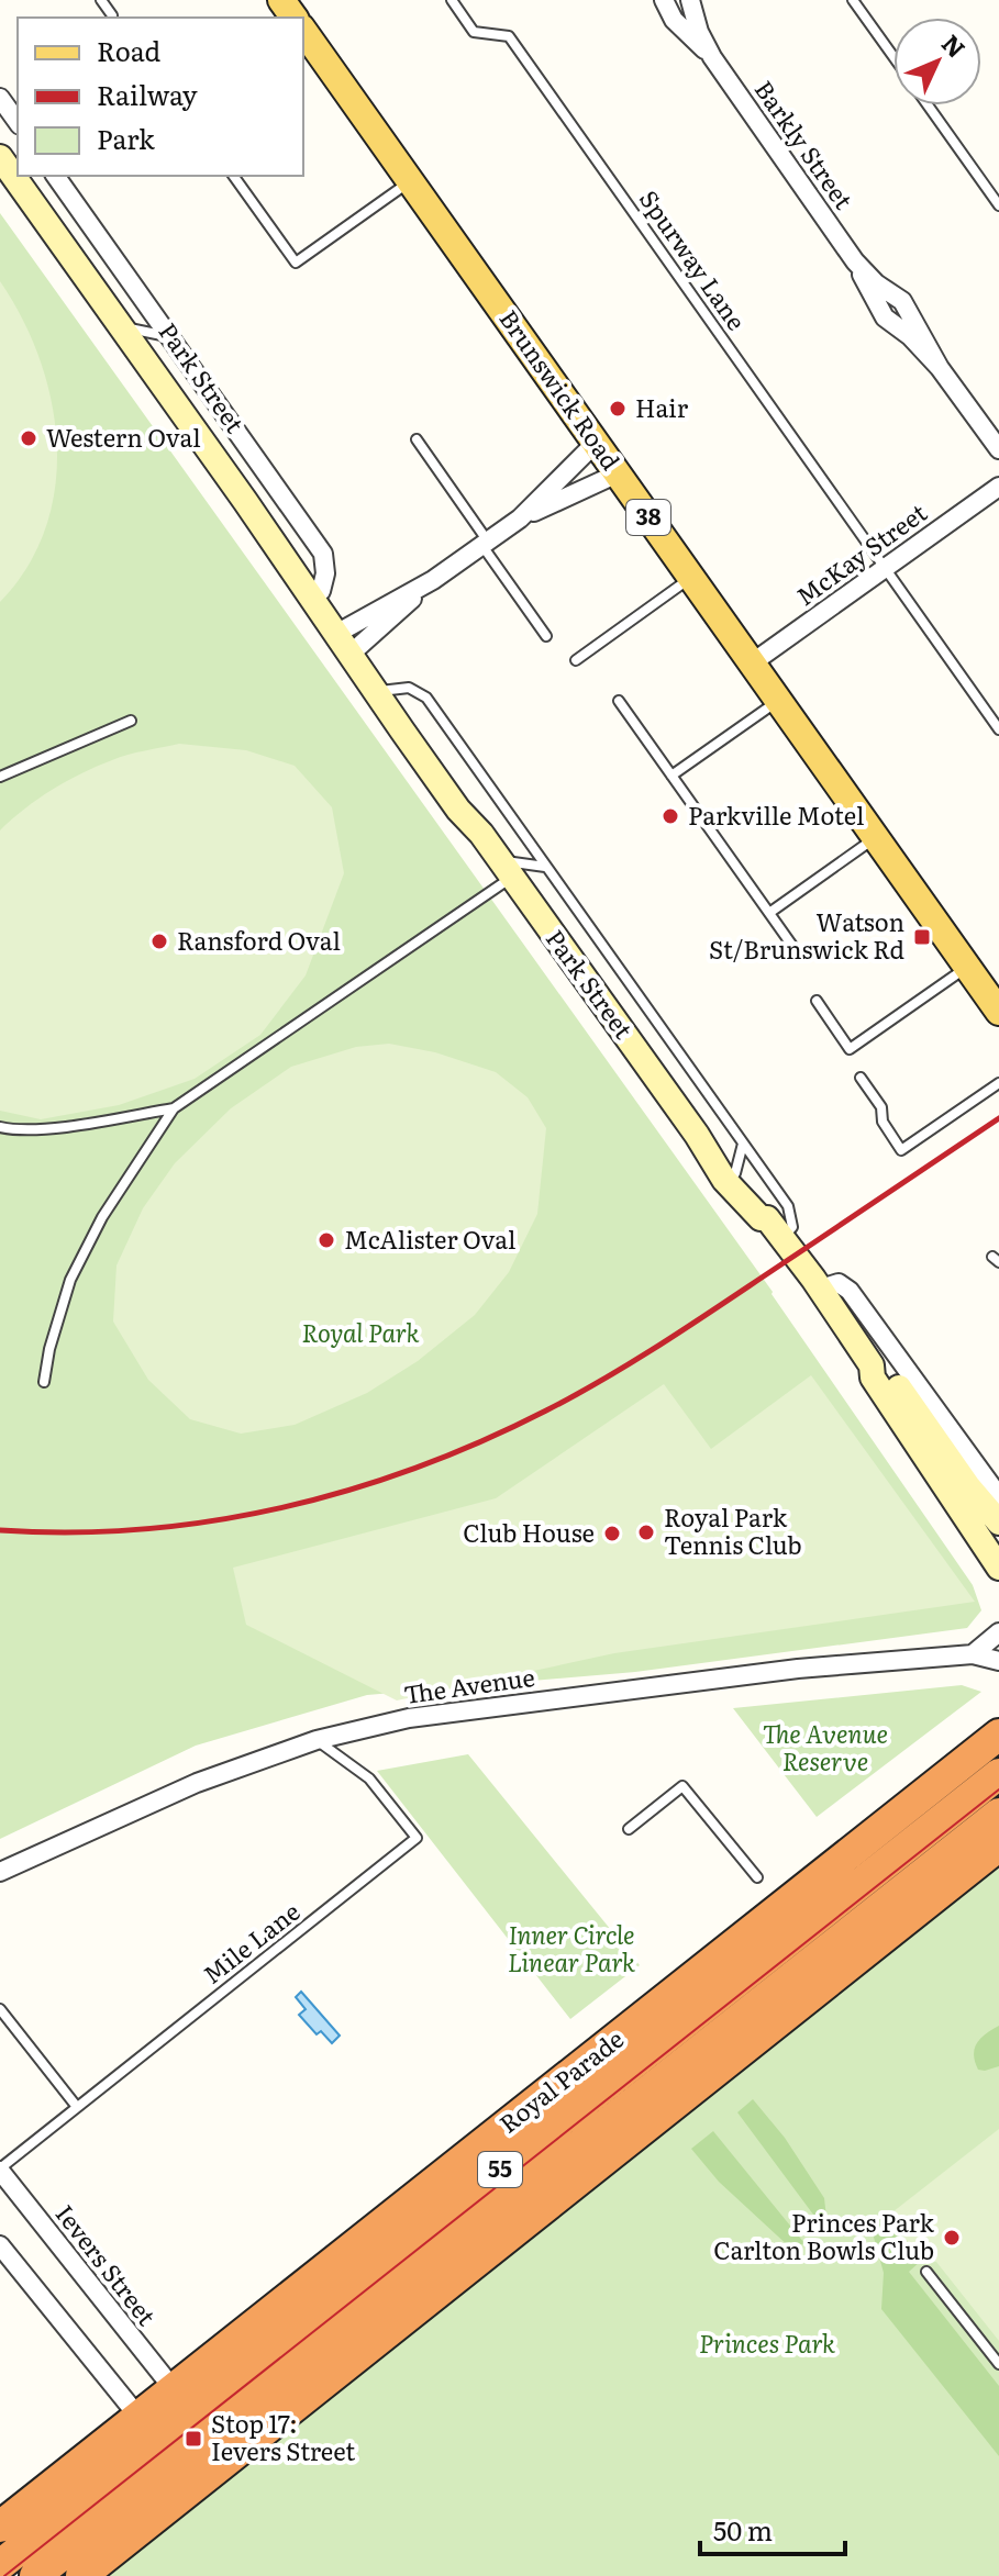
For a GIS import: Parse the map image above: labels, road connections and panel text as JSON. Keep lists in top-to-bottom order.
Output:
{
  "streets": {
    "highway": ["Royal Parade", "55"],
    "main road": ["Brunswick Road", "38"],
    "street": [
      "Barkly Street",
      "Park Street",
      "McKay Street",
      "The Avenue",
      "Ievers Street"
    ],
    "lane": ["Spurway Lane", "Mile Lane"]
  },
  "crossings": [
    ["Spurway Lane", "McKay Street"],
    ["Brunswick Road", "McKay Street"],
    ["The Avenue", "Mile Lane"],
    ["Mile Lane", "Ievers Street"],
    ["Royal Parade", "Ievers Street"]
  ],
  "parks": [
    "Royal Park",
    "The Avenue Reserve",
    "Inner Circle Linear Park",
    "Princes Park"
  ],
  "places": {
    "other": [
      "Hair",
      "Western Oval",
      "Parkville Motel",
      "Ransford Oval",
      "McAlister Oval",
      "Royal Park Tennis Club",
      "Club House",
      "Princes Park Carlton Bowls Club"
    ],
    "transit": ["Watson St/Brunswick Rd", "Stop 17: Ievers Street"]
  },
  "legend": ["Road", "Railway", "Park"],
  "scale_bar": "50 m",
  "north": "top right"
}
